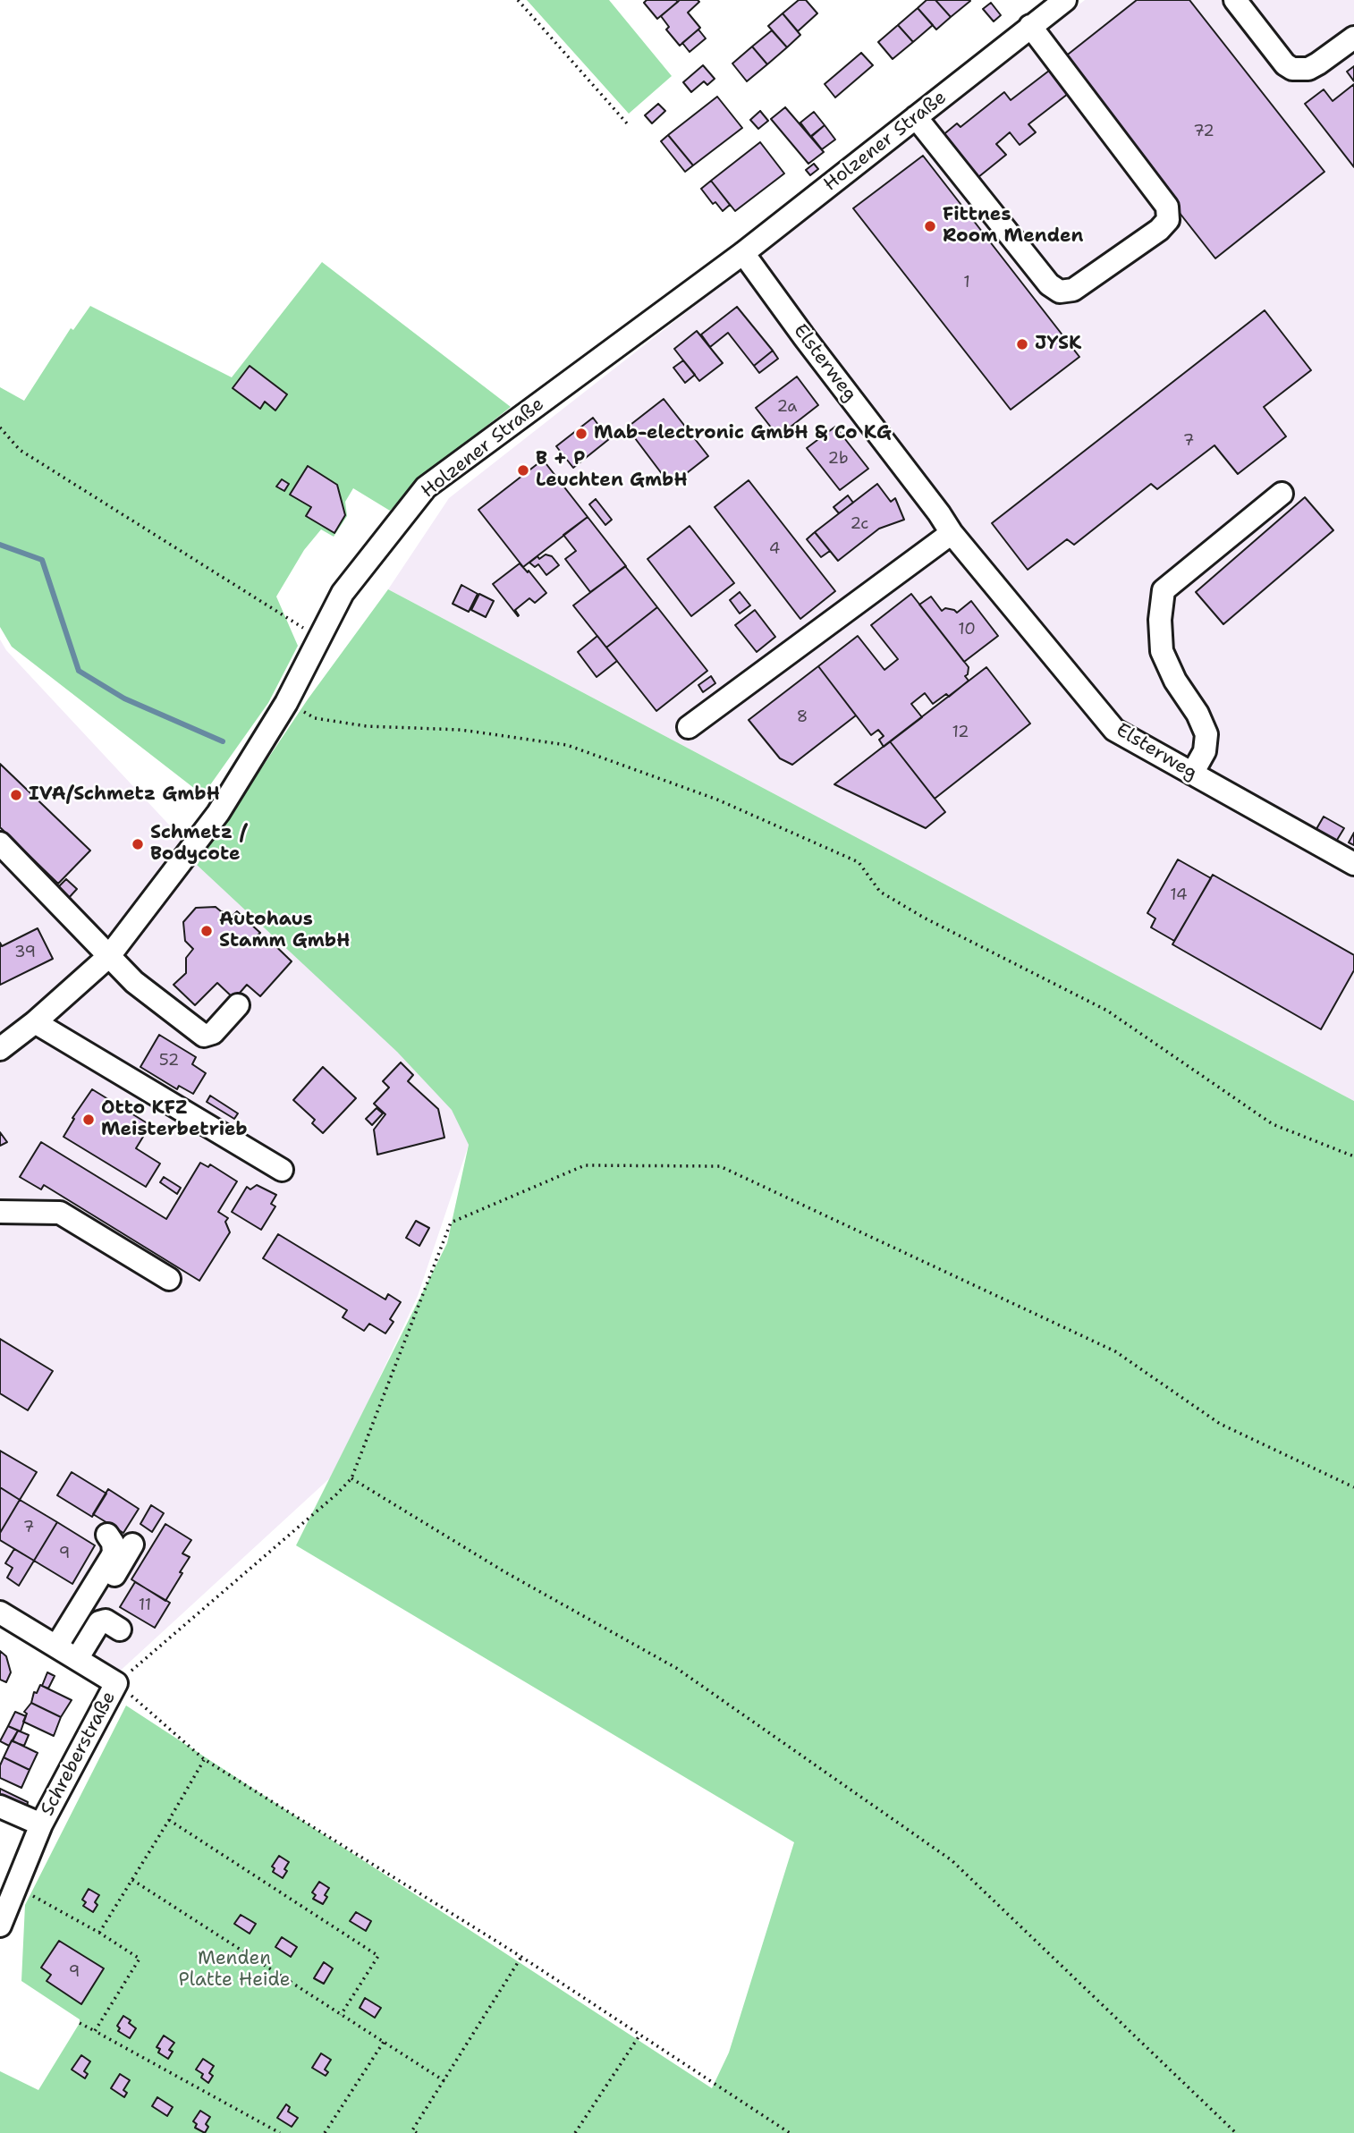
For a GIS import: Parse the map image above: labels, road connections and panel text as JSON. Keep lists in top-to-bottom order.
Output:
{
  "streets": {
    "street": ["Holzener Straße", "Elsterweg", "Schreberstraße"]
  },
  "crossings": [
    ["Holzener Straße", "Elsterweg"]
  ],
  "parks": ["Menden Platte Heide"],
  "places": [
    "Fittnes Room Menden",
    "JYSK",
    "Mab-electronic GmbH & Co KG",
    "B + P Leuchten GmbH",
    "IVA/Schmetz GmbH",
    "Schmetz / Bodycote",
    "Autohaus Stamm GmbH",
    "Otto KFZ Meisterbetrieb"
  ],
  "house_numbers": [
    "72",
    "1",
    "2a",
    "7",
    "2b",
    "2c",
    "4",
    "10",
    "8",
    "12",
    "14",
    "39",
    "52",
    "7",
    "9",
    "11",
    "9"
  ]
}
